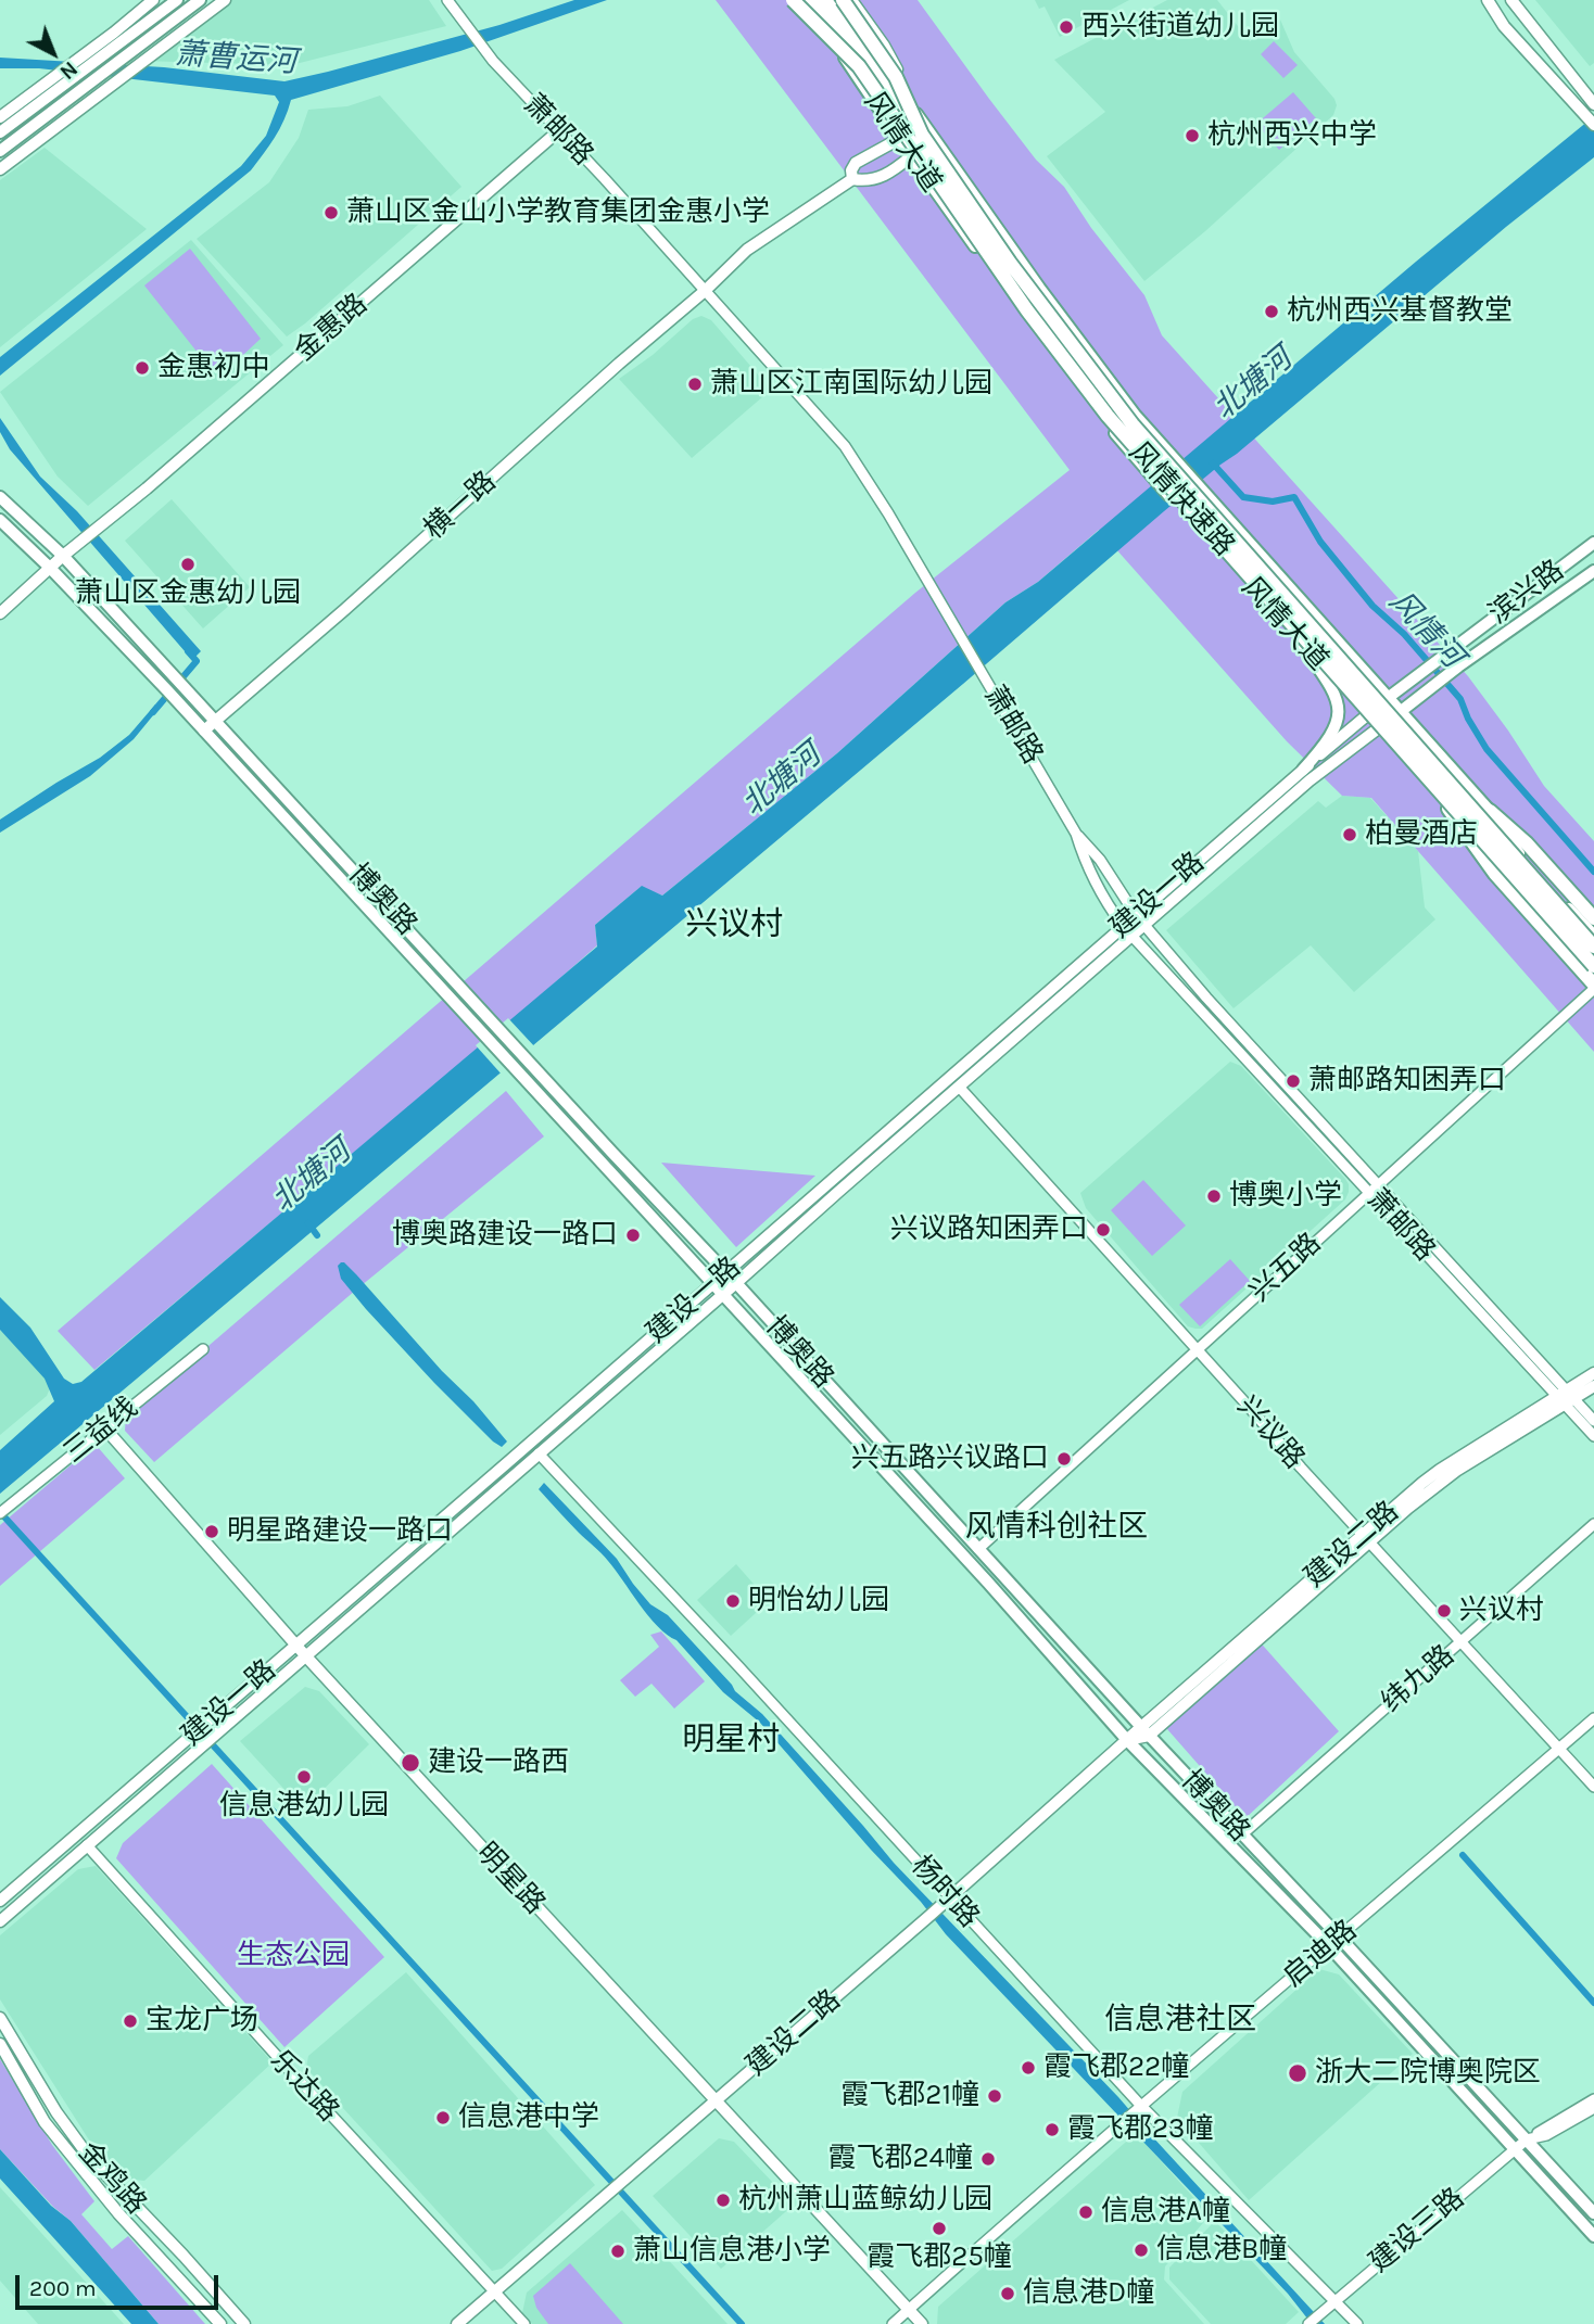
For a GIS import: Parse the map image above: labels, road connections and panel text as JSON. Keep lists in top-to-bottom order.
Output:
{
  "streets": {
    "highway": ["风情快速路"],
    "main road": [
      "风情大道",
      "金惠路",
      "横一路",
      "滨兴路",
      "建设一路",
      "博奥路",
      "兴议路",
      "建设二路",
      "明星路",
      "金鸡路"
    ],
    "street": [
      "萧邮路",
      "兴五路",
      "三益线",
      "纬九路",
      "杨时路",
      "启迪路",
      "乐达路",
      "建设三路"
    ]
  },
  "crossings": [
    ["萧邮路", "金惠路"],
    ["萧邮路", "横一路"],
    ["萧邮路", "建设一路"],
    ["萧邮路", "兴五路"],
    ["风情大道", "风情快速路"],
    ["风情大道", "滨兴路"],
    ["风情大道", "建设一路"],
    ["金惠路", "博奥路"],
    ["横一路", "博奥路"],
    ["滨兴路", "建设一路"],
    ["建设一路", "博奥路"],
    ["建设一路", "兴议路"],
    ["建设一路", "明星路"],
    ["建设一路", "杨时路"],
    ["建设一路", "乐达路"],
    ["博奥路", "兴五路"],
    ["博奥路", "建设二路"],
    ["博奥路", "纬九路"],
    ["博奥路", "启迪路"],
    ["博奥路", "建设三路"],
    ["兴五路", "兴议路"],
    ["三益线", "明星路"],
    ["兴议路", "建设二路"],
    ["兴议路", "纬九路"],
    ["兴议路", "启迪路"],
    ["建设二路", "明星路"],
    ["建设二路", "杨时路"],
    ["建设二路", "乐达路"],
    ["明星路", "启迪路"],
    ["杨时路", "启迪路"],
    ["杨时路", "建设三路"]
  ],
  "districts": [
    "兴议村",
    "风情科创社区",
    "明星村",
    "信息港社区"
  ],
  "water": ["萧曹运河", "北塘河", "风情河"],
  "parks": ["生态公园"],
  "places": [
    "西兴街道幼儿园",
    "杭州西兴中学",
    "萧山区金山小学教育集团金惠小学",
    "杭州西兴基督教堂",
    "金惠初中",
    "萧山区江南国际幼儿园",
    "萧山区金惠幼儿园",
    "柏曼酒店",
    "萧邮路知困弄口",
    "博奥小学",
    "兴议路知困弄口",
    "博奥路建设一路口",
    "兴五路兴议路口",
    "明星路建设一路口",
    "明怡幼儿园",
    "兴议村",
    "建设一路西",
    "信息港幼儿园",
    "宝龙广场",
    "霞飞郡22幢",
    "浙大二院博奥院区",
    "霞飞郡21幢",
    "信息港中学",
    "霞飞郡23幢",
    "霞飞郡24幢",
    "杭州萧山蓝鲸幼儿园",
    "信息港A幢",
    "霞飞郡25幢",
    "信息港B幢",
    "萧山信息港小学",
    "信息港D幢"
  ],
  "scale_bar": "200 m",
  "north": "bottom right"
}
